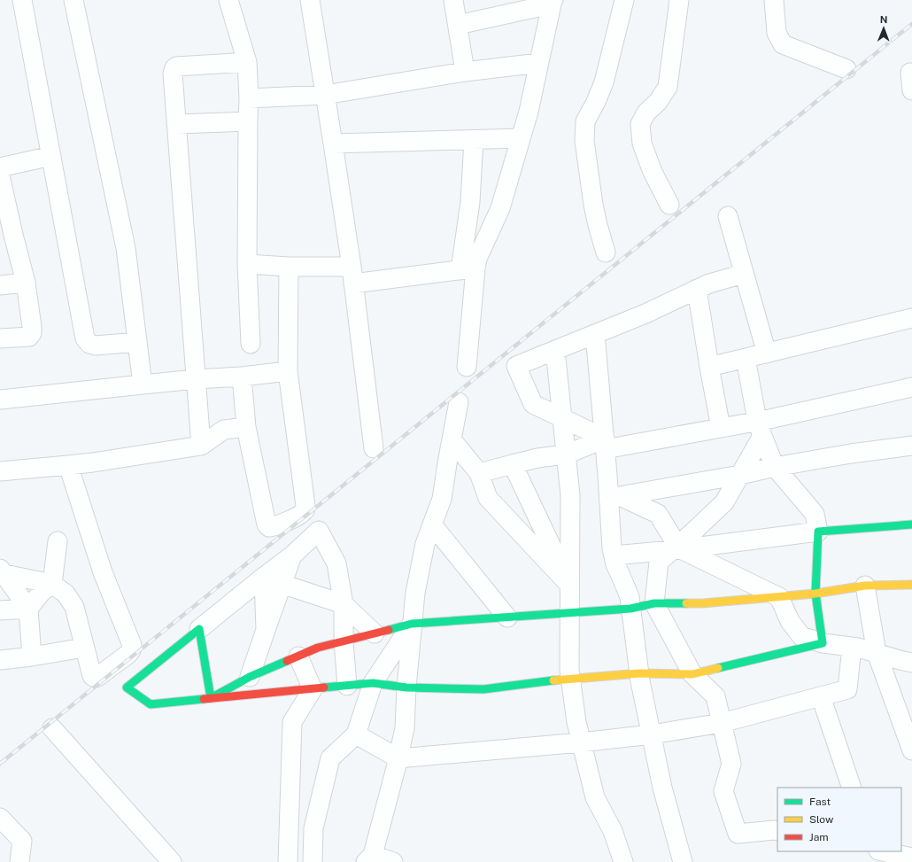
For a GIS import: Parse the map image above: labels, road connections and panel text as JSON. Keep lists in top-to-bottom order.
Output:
{
  "legend": ["Fast", "Slow", "Jam"],
  "north": "top"
}
